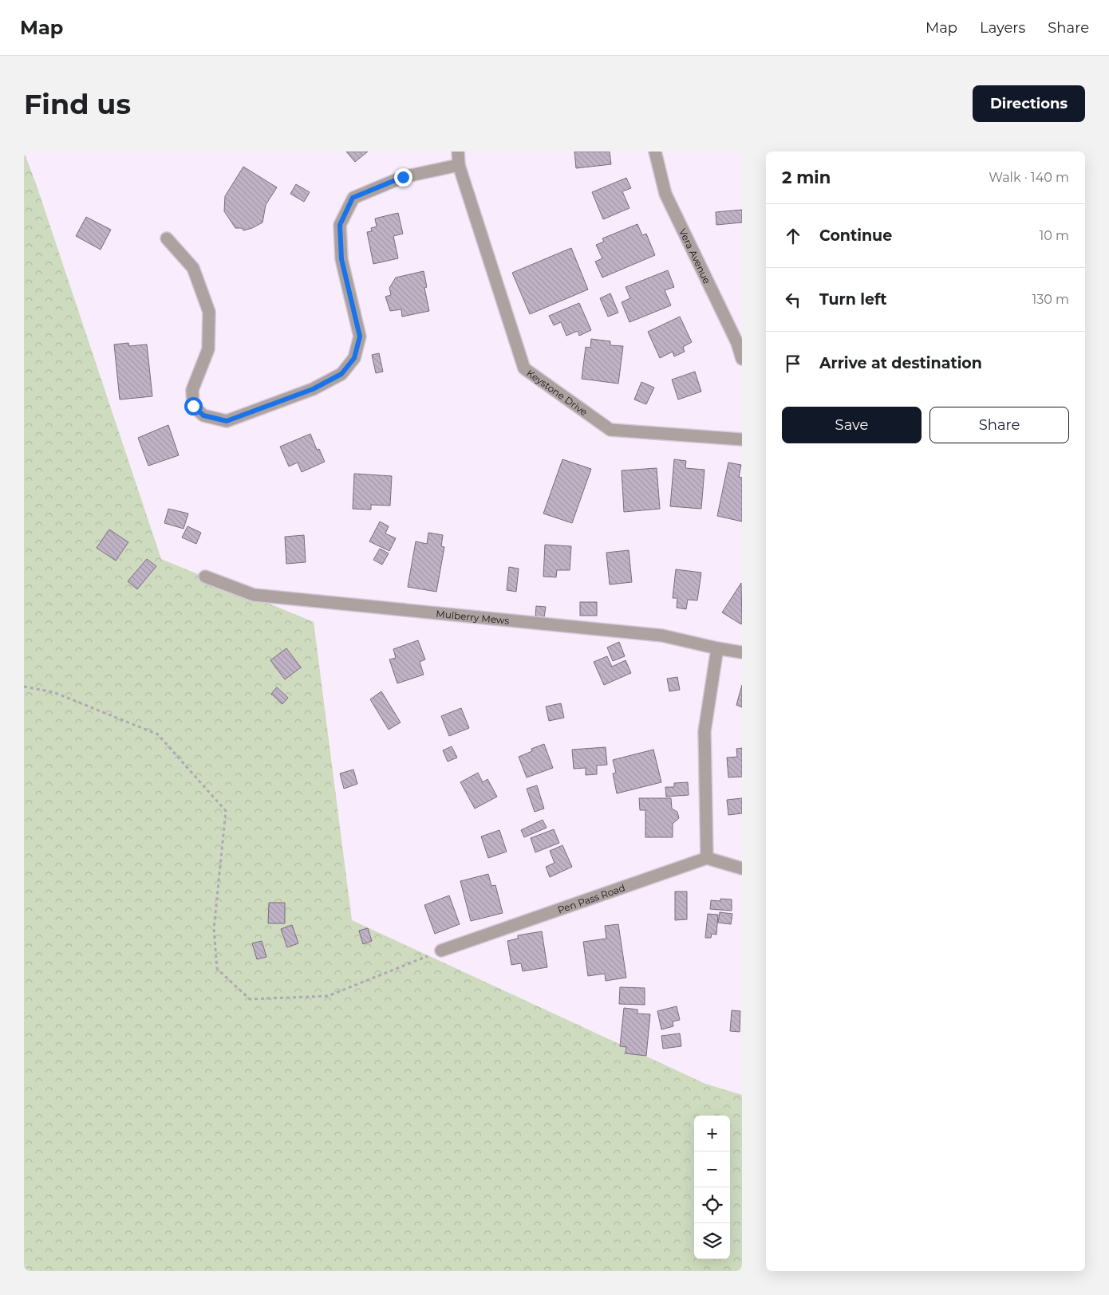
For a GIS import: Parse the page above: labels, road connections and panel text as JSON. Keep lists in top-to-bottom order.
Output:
{
  "streets": {
    "street": [
      "Vera Avenue",
      "Keystone Drive",
      "Mulberry Mews",
      "Pen Pass Road"
    ]
  },
  "page": {
    "header": "Map",
    "nav": ["Map", "Layers", "Share"],
    "buttons": [
      "Directions",
      ["Save", "Share"]
    ],
    "title": "Find us",
    "heading": ["2 min", "Walk · 140 m"],
    "list": [
      ["Continue", "10 m"],
      ["Turn left", "130 m"],
      "Arrive at destination"
    ],
    "map_buttons": ["+", "−"]
  }
}
